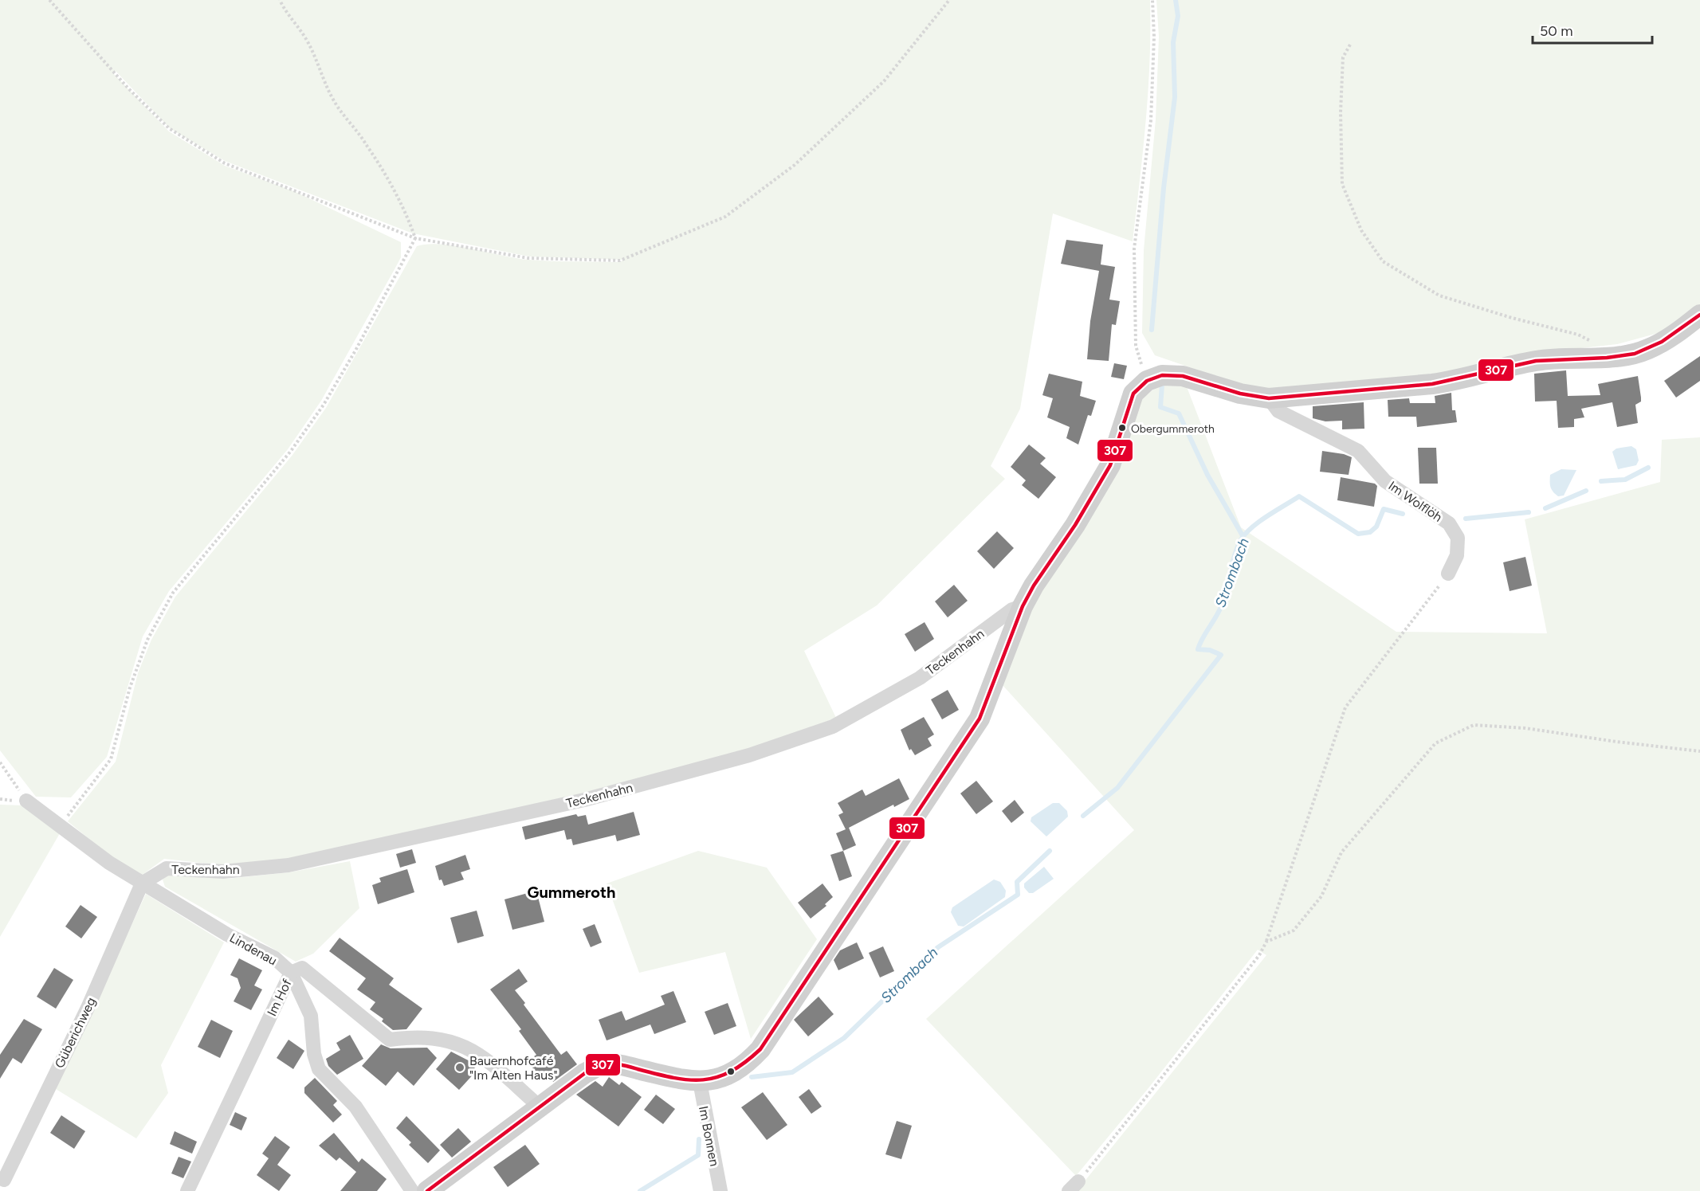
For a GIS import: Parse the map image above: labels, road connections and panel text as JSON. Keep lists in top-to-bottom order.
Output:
{
  "streets": {
    "street": [
      "Im Wolflöh",
      "Teckenhahn",
      "Lindenau",
      "Im Hof",
      "Güberichweg",
      "Im Bonnen"
    ]
  },
  "crossings": [
    ["Teckenhahn", "Lindenau"],
    ["Teckenhahn", "Güberichweg"],
    ["Lindenau", "Im Hof"],
    ["Lindenau", "Güberichweg"]
  ],
  "districts": ["Gummeroth"],
  "water": ["Strombach"],
  "places": ["Obergummeroth", "Bauernhofcafé \"Im Alten Haus\""],
  "lines": ["transit line 307"],
  "scale_bar": "50 m"
}
